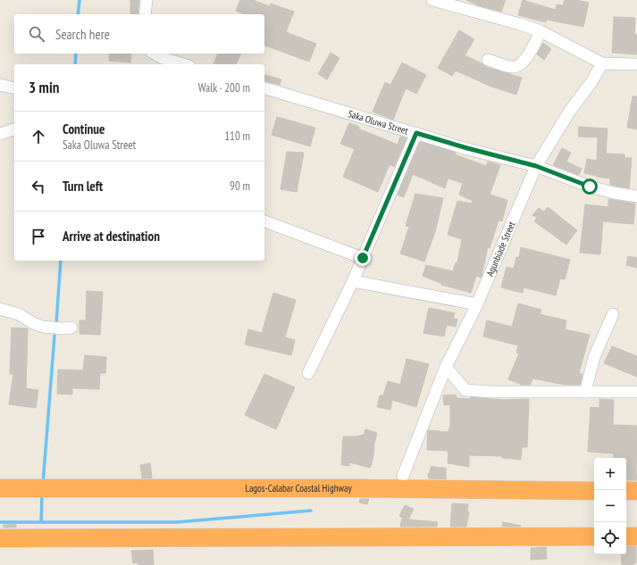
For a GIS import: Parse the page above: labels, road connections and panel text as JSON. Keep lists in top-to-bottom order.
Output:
{
  "streets": {
    "highway": ["Lagos-Calabar Coastal Highway"],
    "street": ["Saka Oluwa Street", "Agunbiade Street"]
  },
  "crossings": [
    ["Saka Oluwa Street", "Agunbiade Street"]
  ],
  "page": {
    "search": "Search here",
    "heading": ["3 min", "Walk · 200 m"],
    "list": [
      ["Continue", "Saka Oluwa Street", "110 m"],
      ["Turn left", "90 m"],
      "Arrive at destination"
    ],
    "map_buttons": ["+", "−"]
  }
}
